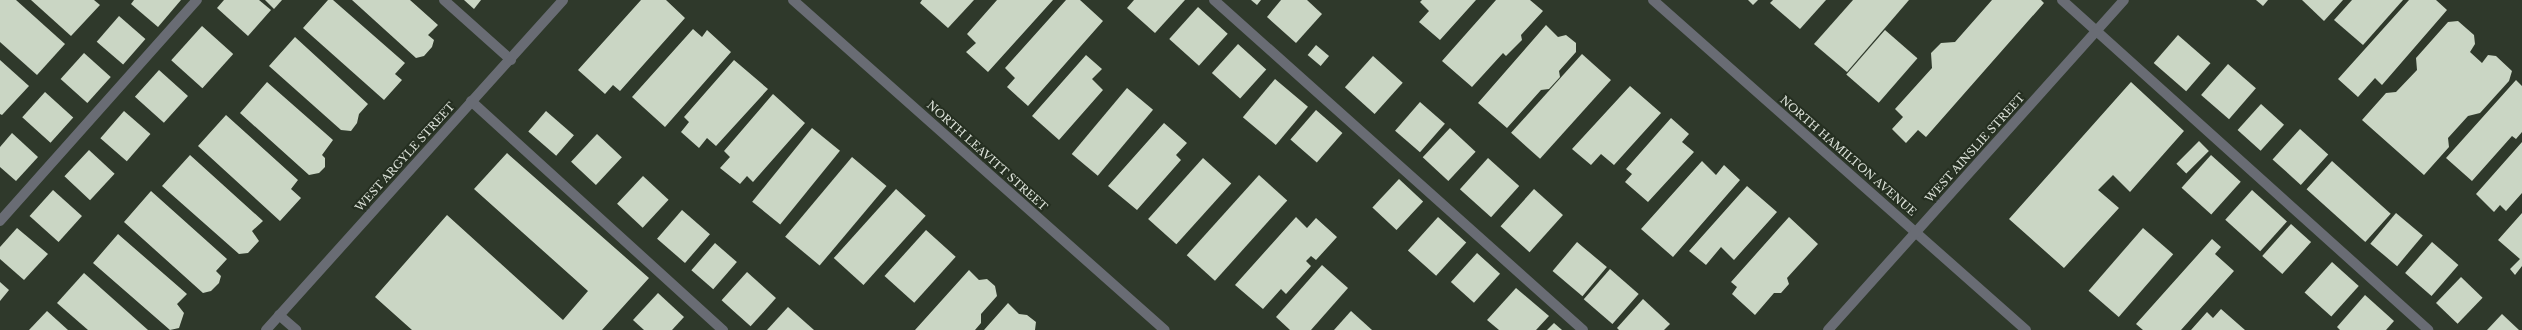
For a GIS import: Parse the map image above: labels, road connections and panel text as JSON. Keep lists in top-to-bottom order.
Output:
{
  "streets": {
    "street": [
      "WEST AINSLIE STREET",
      "NORTH LEAVITT STREET",
      "NORTH HAMILTON AVENUE",
      "WEST ARGYLE STREET"
    ]
  },
  "crossings": [
    ["WEST AINSLIE STREET", "NORTH HAMILTON AVENUE"]
  ]
}
